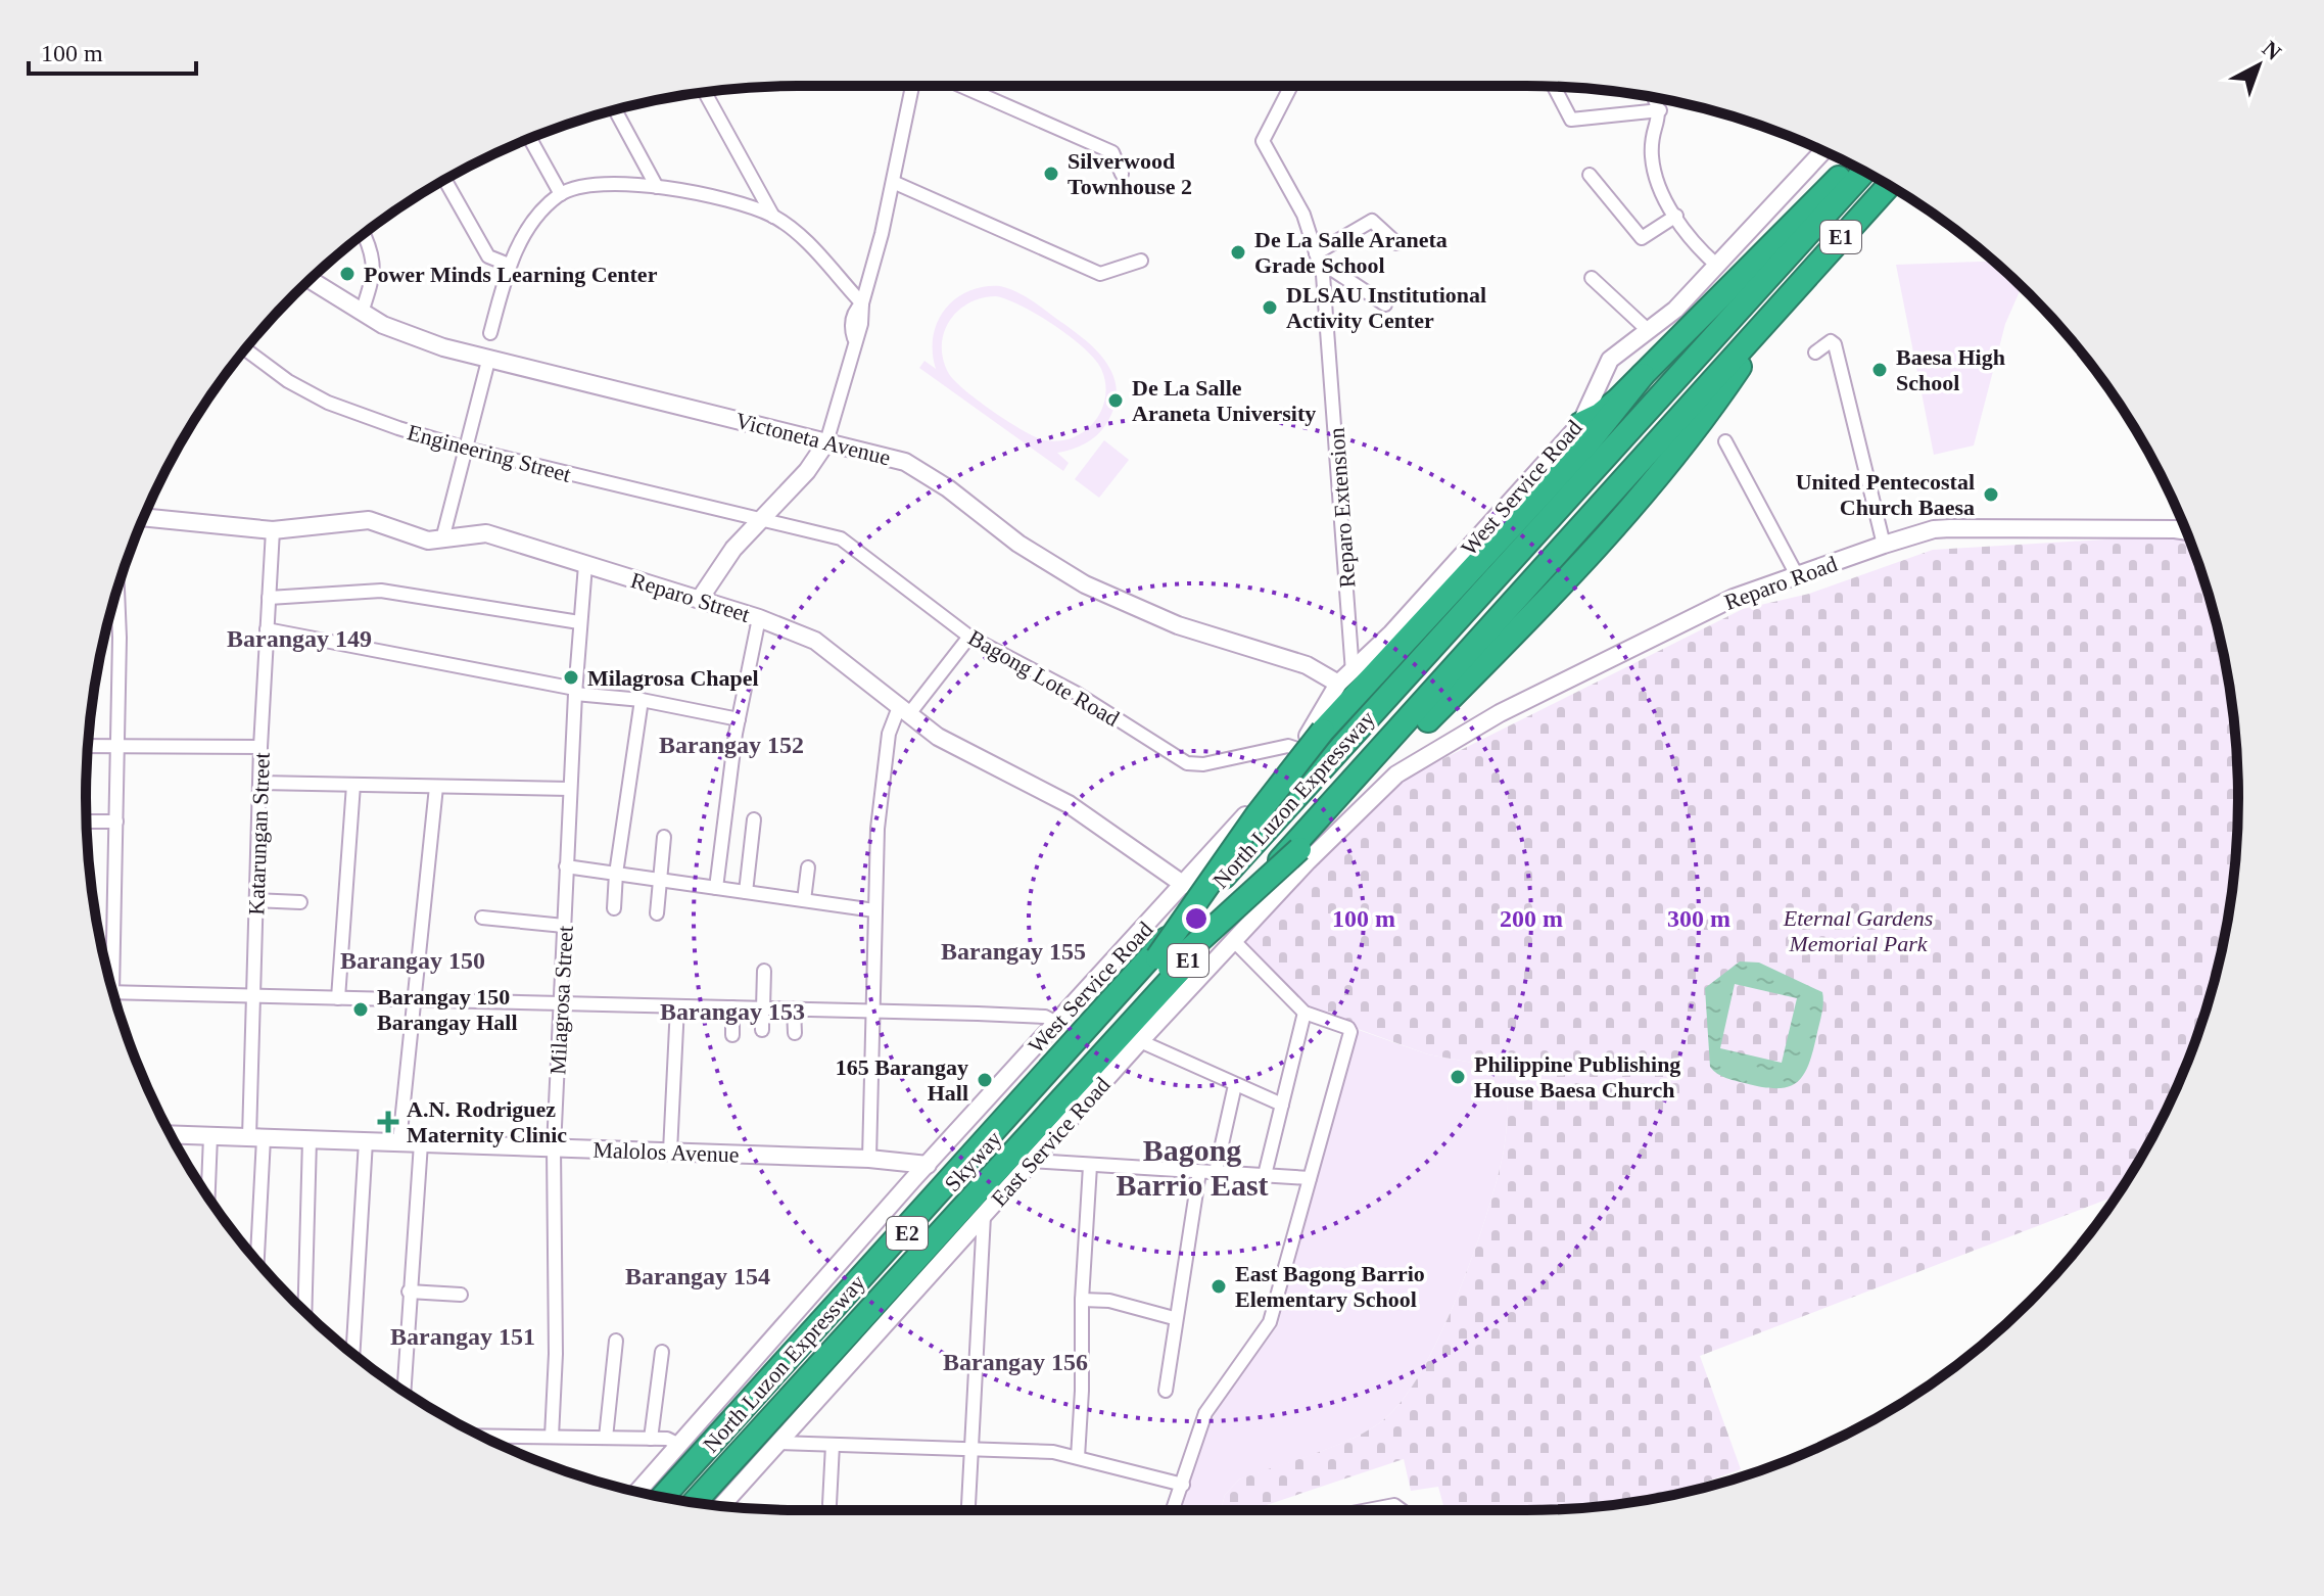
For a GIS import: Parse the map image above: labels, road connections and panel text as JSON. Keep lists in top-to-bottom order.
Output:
{
  "streets": {
    "highway": [
      "E1",
      "North Luzon Expressway",
      "Skyway",
      "E2"
    ],
    "street": [
      "Victoneta Avenue",
      "Engineering Street",
      "West Service Road",
      "Reparo Extension",
      "Reparo Road",
      "Reparo Street",
      "Bagong Lote Road",
      "Katarungan Street",
      "Milagrosa Street",
      "East Service Road",
      "Malolos Avenue"
    ]
  },
  "crossings": [
    ["Victoneta Avenue", "West Service Road"],
    ["Engineering Street", "Bagong Lote Road"],
    ["West Service Road", "Reparo Extension"],
    ["West Service Road", "Reparo Street"],
    ["West Service Road", "Bagong Lote Road"],
    ["West Service Road", "Malolos Avenue"],
    ["Reparo Road", "East Service Road"],
    ["Reparo Street", "Katarungan Street"],
    ["Reparo Street", "Milagrosa Street"],
    ["Katarungan Street", "Malolos Avenue"],
    ["Milagrosa Street", "Malolos Avenue"]
  ],
  "districts": [
    "Barangay 149",
    "Barangay 152",
    "Barangay 155",
    "Barangay 150",
    "Barangay 153",
    "Bagong Barrio East",
    "Barangay 154",
    "Barangay 151",
    "Barangay 156"
  ],
  "parks": ["Eternal Gardens Memorial Park"],
  "places": {
    "other": [
      "Silverwood Townhouse 2",
      "De La Salle Araneta Grade School",
      "Power Minds Learning Center",
      "DLSAU Institutional Activity Center",
      "Baesa High School",
      "De La Salle Araneta University",
      "United Pentecostal Church Baesa",
      "Milagrosa Chapel",
      "Barangay 150 Barangay Hall",
      "Philippine Publishing House Baesa Church",
      "165 Barangay Hall",
      "East Bagong Barrio Elementary School"
    ],
    "health": ["A.N. Rodriguez Maternity Clinic"]
  },
  "scale_bar": "100 m",
  "north": "top right",
  "rings": ["100 m", "200 m", "300 m"]
}
